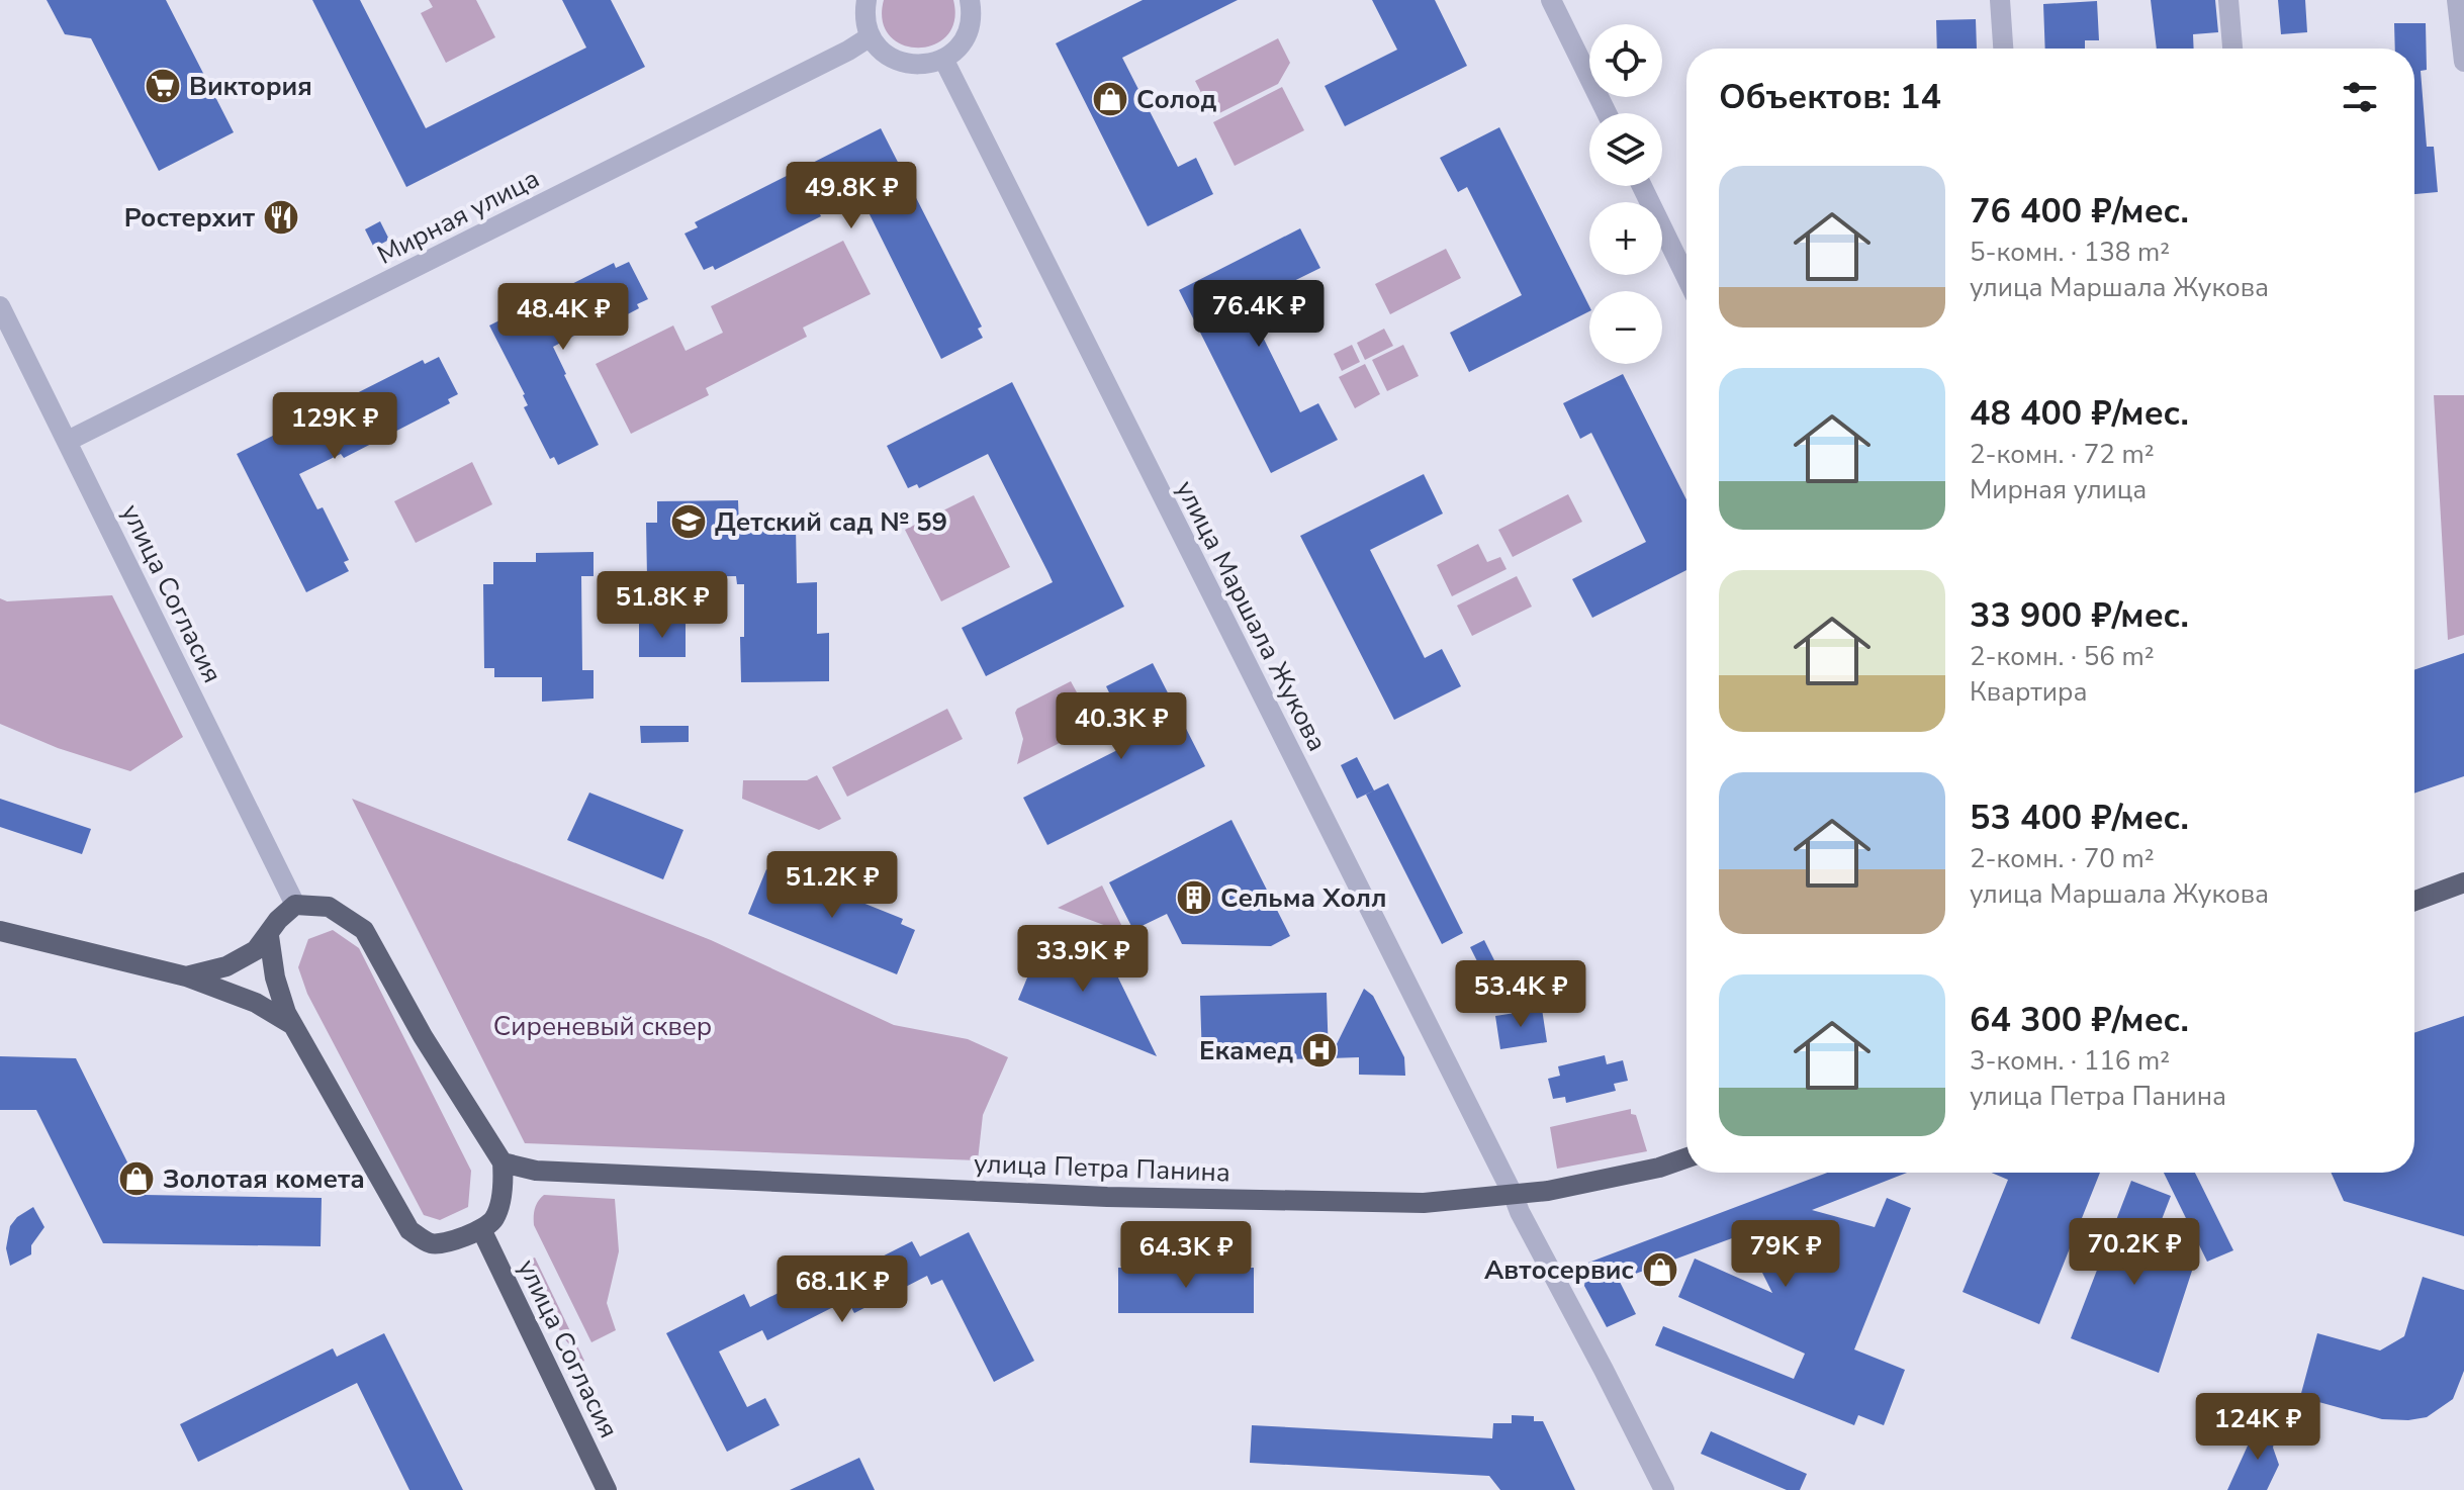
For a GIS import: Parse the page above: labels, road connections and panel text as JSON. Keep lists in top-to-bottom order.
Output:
{
  "streets": {
    "main road": ["улица Согласия", "улица Петра Панина"],
    "street": ["Мирная улица", "улица Маршала Жукова"]
  },
  "crossings": [
    ["Мирная улица", "улица Согласия"],
    ["улица Маршала Жукова", "улица Петра Панина"]
  ],
  "parks": ["Сиреневый сквер"],
  "places": {
    "supermarket": ["Виктория"],
    "shop": ["Солод", "Золотая комета", "Автосервис"],
    "restaurant": ["Ростерхит"],
    "school or university": ["Детский сад № 59"],
    "building": ["Сельма Холл"],
    "hospital": ["Екамед"]
  },
  "page": {
    "map_buttons": ["+", "−"],
    "heading": "Объектов: 14",
    "list": [
      {
        "name": "76 400 ₽/мес.",
        "note": "5-комн. · 138 m² · улица Маршала Жукова"
      },
      {
        "name": "48 400 ₽/мес.",
        "note": "2-комн. · 72 m² · Мирная улица"
      },
      {
        "name": "33 900 ₽/мес.",
        "note": "2-комн. · 56 m² · Квартира"
      },
      {
        "name": "53 400 ₽/мес.",
        "note": "2-комн. · 70 m² · улица Маршала Жукова"
      },
      {
        "name": "64 300 ₽/мес.",
        "note": "3-комн. · 116 m² · улица Петра Панина"
      }
    ],
    "price": [
      "49.8K ₽",
      "76.4K ₽",
      "48.4K ₽",
      "129K ₽",
      "51.8K ₽",
      "40.3K ₽",
      "51.2K ₽",
      "33.9K ₽",
      "53.4K ₽",
      "70.2K ₽",
      "79K ₽",
      "64.3K ₽",
      "68.1K ₽",
      "124K ₽"
    ]
  }
}
